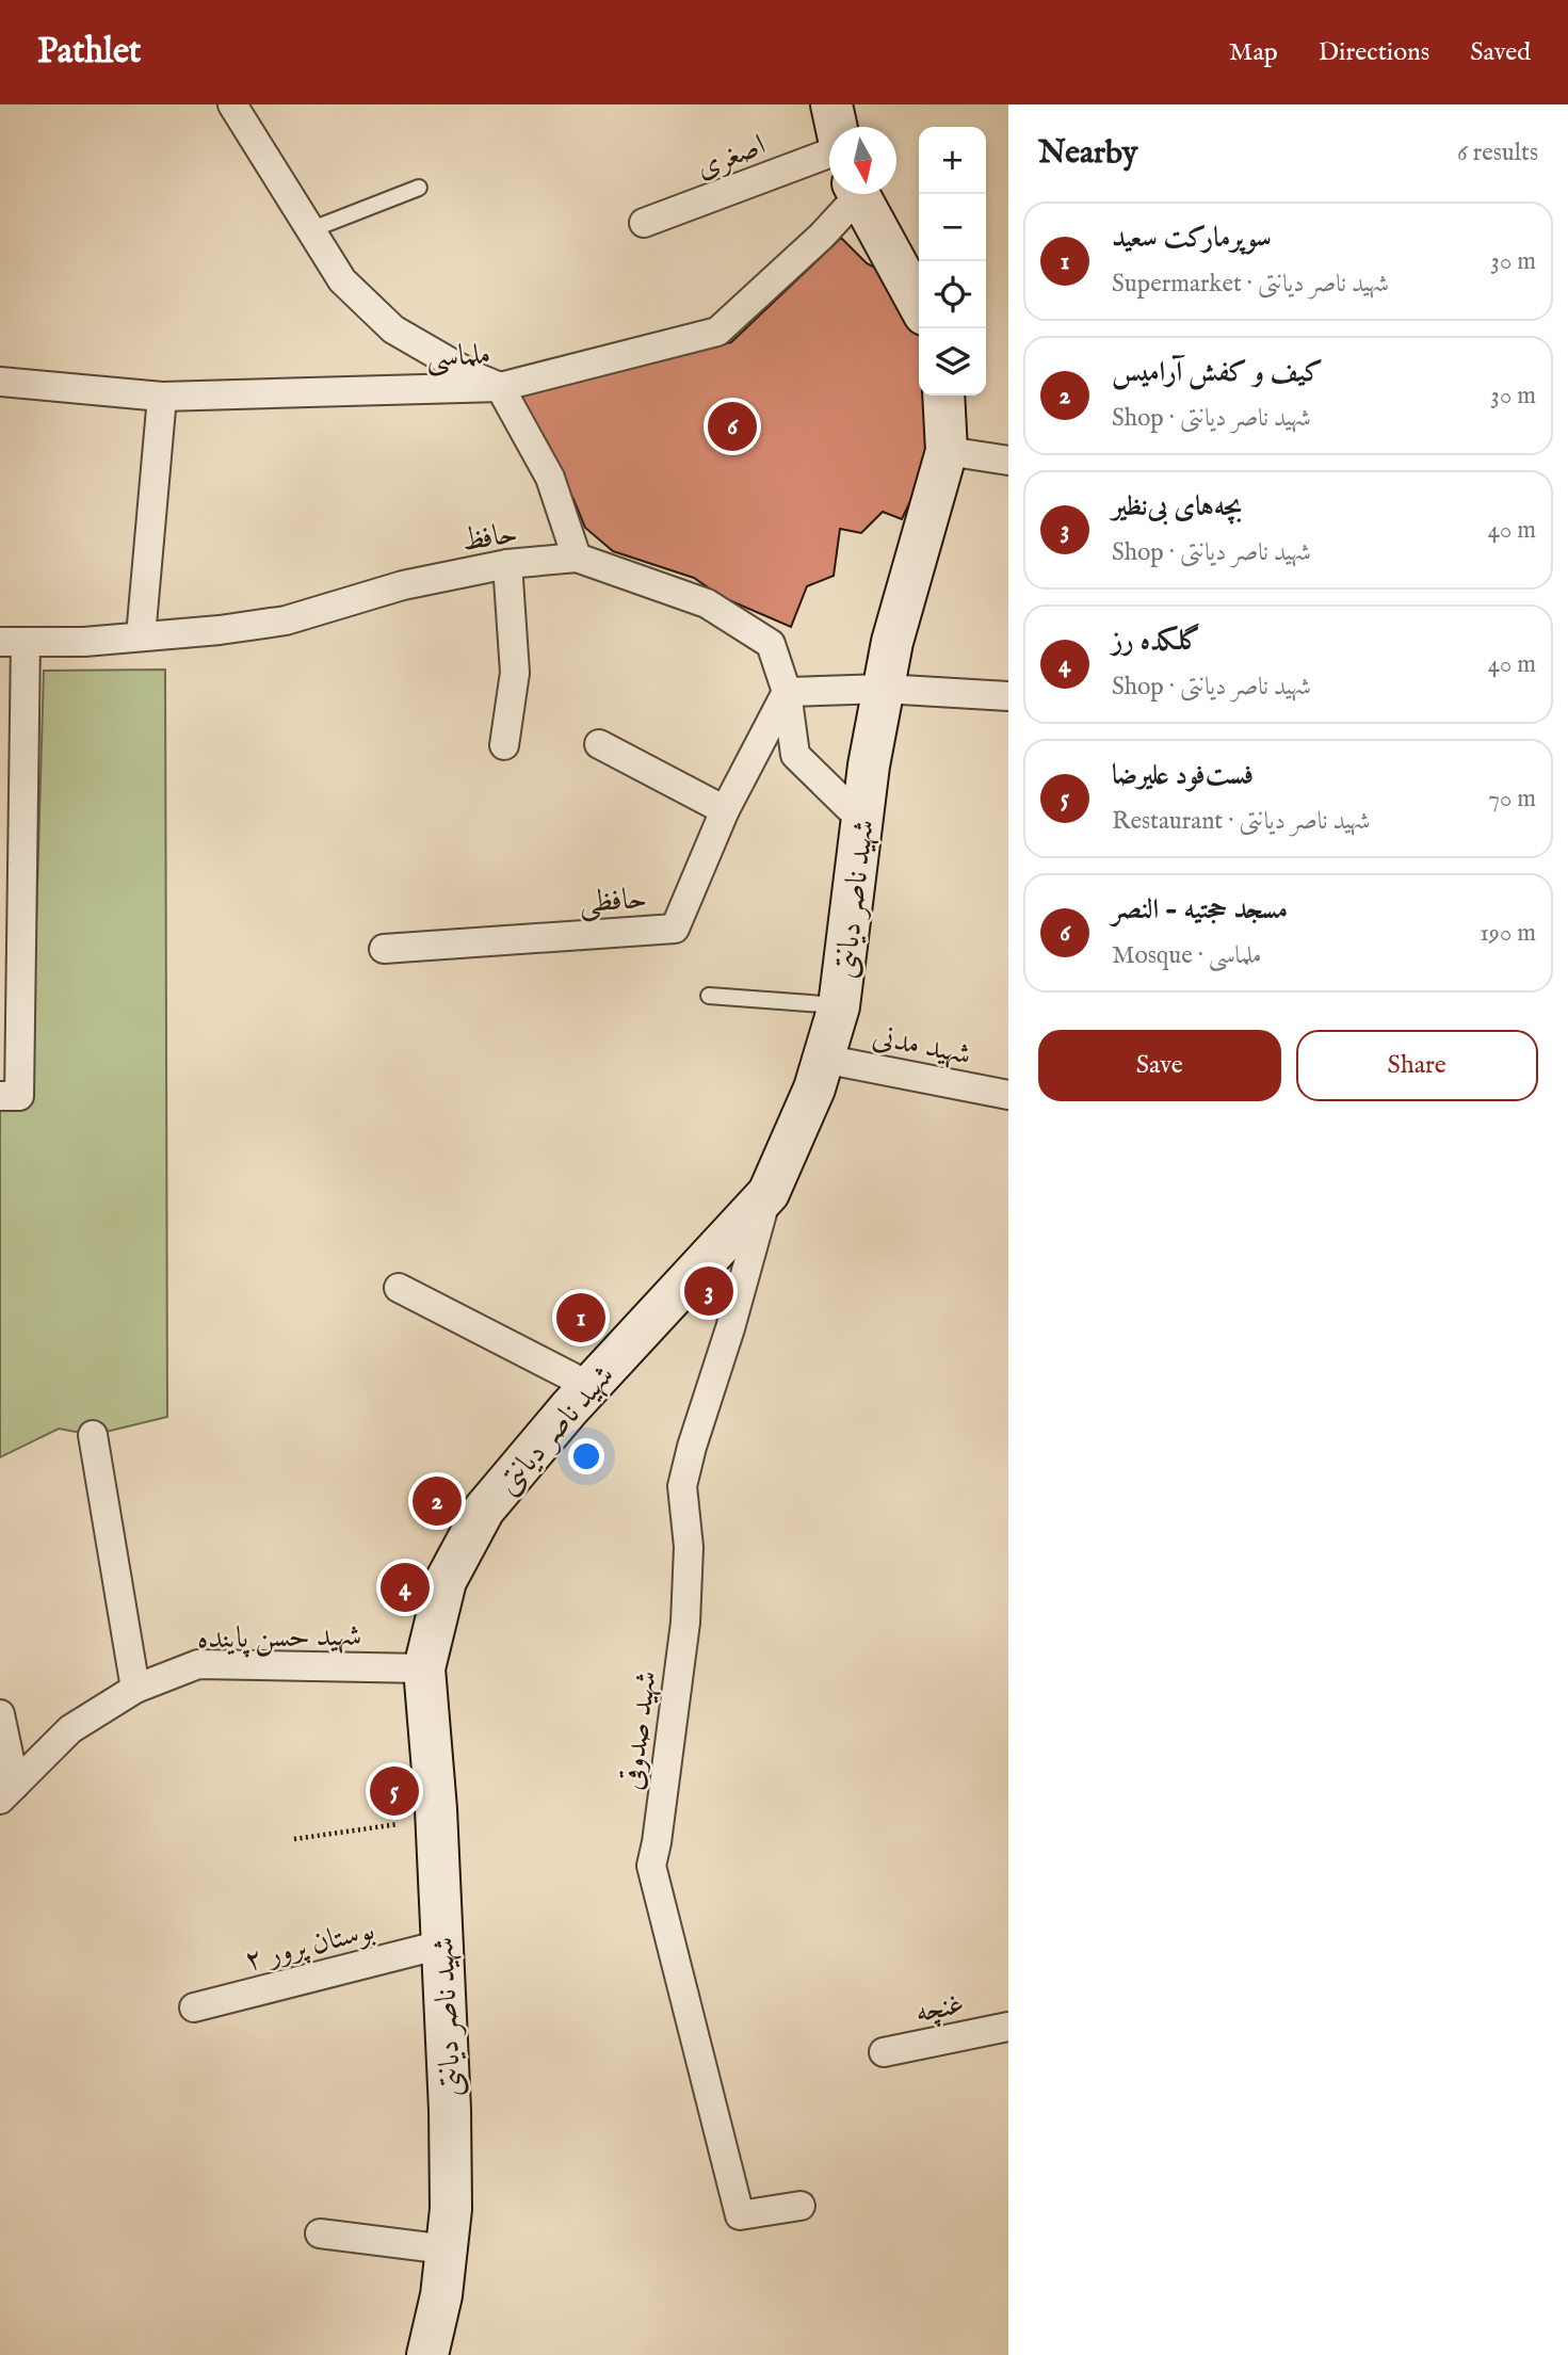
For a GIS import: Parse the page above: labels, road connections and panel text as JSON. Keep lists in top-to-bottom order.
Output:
{
  "streets": {
    "main road": ["شهید ناصر دیانتی"],
    "street": [
      "اصغری",
      "ملماسی",
      "حافظ",
      "حافظی",
      "شهید مدنی",
      "شهید حسن پاینده",
      "شهید صدوقی",
      "بوستان پرور ۲",
      "غنچه"
    ]
  },
  "crossings": [
    ["حافظ", "حافظی"],
    ["حافظ", "شهید ناصر دیانتی"],
    ["شهید ناصر دیانتی", "شهید مدنی"],
    ["شهید ناصر دیانتی", "شهید حسن پاینده"],
    ["شهید ناصر دیانتی", "شهید صدوقی"],
    ["شهید ناصر دیانتی", "بوستان پرور ۲"]
  ],
  "north": "bottom",
  "page": {
    "header": "Pathlet",
    "nav": ["Map", "Directions", "Saved"],
    "heading": ["Nearby", "6 results"],
    "map_buttons": ["+", "−"],
    "list": [
      {
        "mark": "1",
        "name": "سوپرمارکت سعید",
        "note": "Supermarket · شهید ناصر دیانتی",
        "value": "30 m"
      },
      {
        "mark": "2",
        "name": "کیف و‌ کفش آرامیس",
        "note": "Shop · شهید ناصر دیانتی",
        "value": "30 m"
      },
      {
        "mark": "3",
        "name": "بچه‌های بی‌نظیر",
        "note": "Shop · شهید ناصر دیانتی",
        "value": "40 m"
      },
      {
        "mark": "4",
        "name": "گلکده رز",
        "note": "Shop · شهید ناصر دیانتی",
        "value": "40 m"
      },
      {
        "mark": "5",
        "name": "فست‌فود علیرضا",
        "note": "Restaurant · شهید ناصر دیانتی",
        "value": "70 m"
      },
      {
        "mark": "6",
        "name": "مسجد حجتیه - النصر",
        "note": "Mosque · ملماسی",
        "value": "190 m"
      }
    ],
    "pins": [
      "6",
      "3",
      "1",
      "2",
      "4",
      "5"
    ],
    "buttons": ["Save", "Share"]
  }
}
